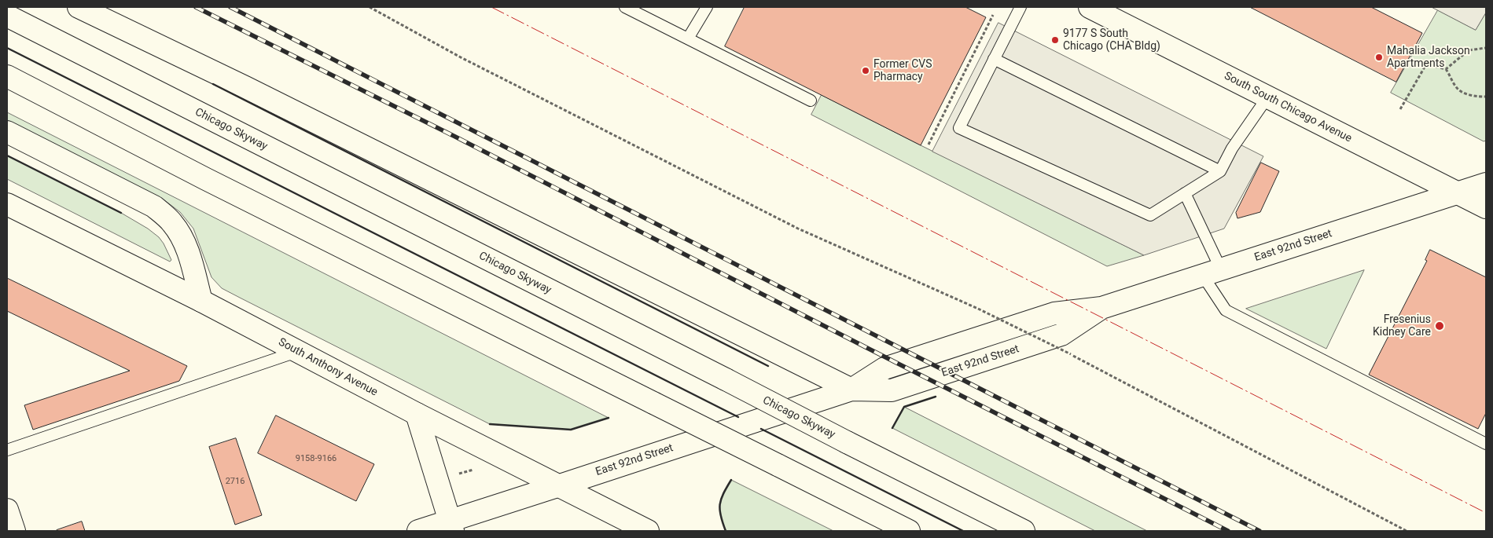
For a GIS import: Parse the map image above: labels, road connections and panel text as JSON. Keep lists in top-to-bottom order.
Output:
{
  "streets": {
    "main road": [
      "South South Chicago Avenue",
      "Chicago Skyway",
      "East 92nd Street",
      "South Anthony Avenue"
    ]
  },
  "crossings": [
    ["South South Chicago Avenue", "East 92nd Street"],
    ["East 92nd Street", "South Anthony Avenue"]
  ],
  "places": [
    "9177 S South Chicago (CHA Bldg)",
    "Mahalia Jackson Apartments",
    "Former CVS Pharmacy",
    "Fresenius Kidney Care"
  ],
  "house_numbers": ["9158-9166", "2716"]
}
